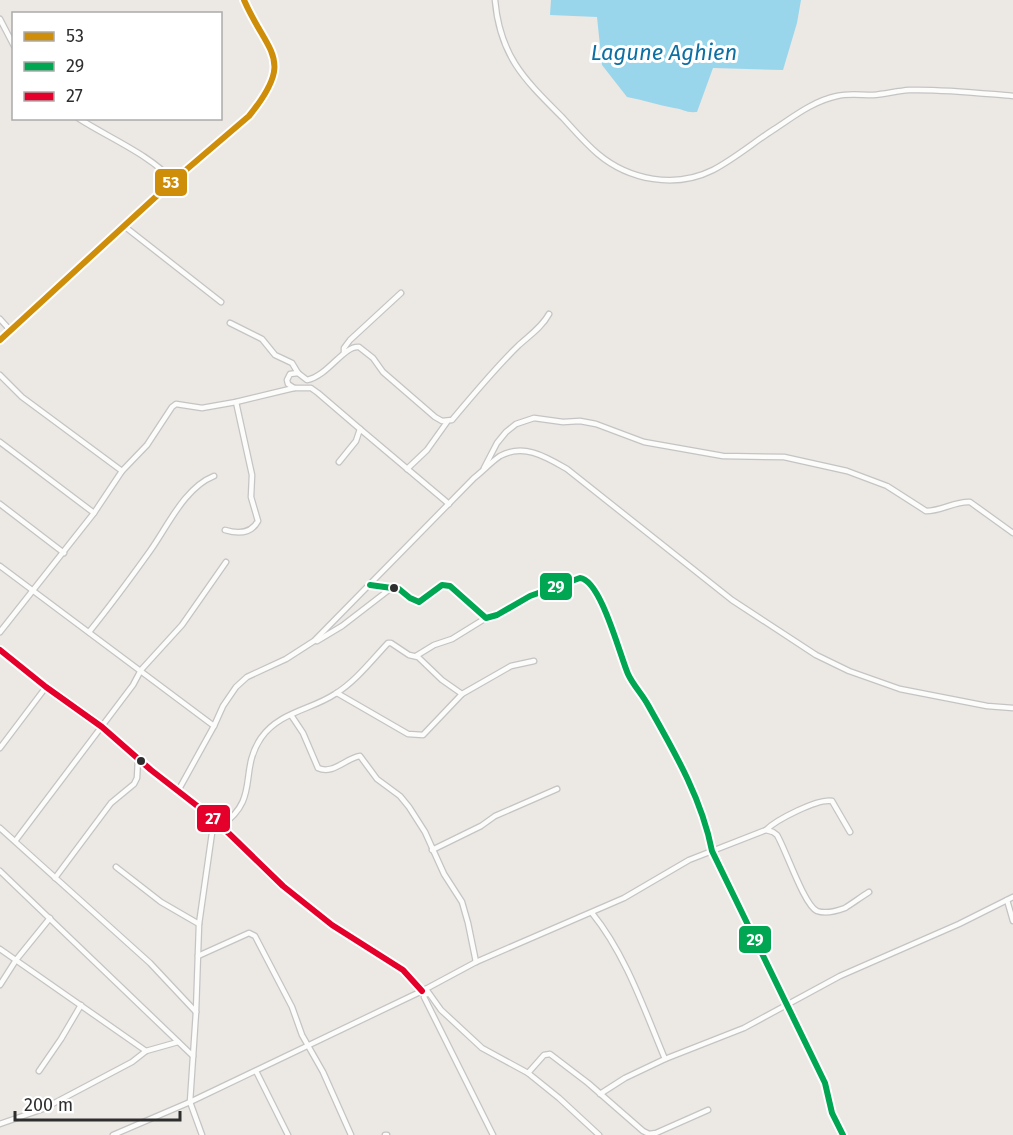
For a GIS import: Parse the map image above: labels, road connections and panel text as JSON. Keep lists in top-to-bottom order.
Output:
{
  "water": ["Lagune Aghien"],
  "lines": ["transit line 53", "transit line 29", "transit line 27"],
  "legend": ["53", "29", "27"],
  "scale_bar": "200 m"
}
